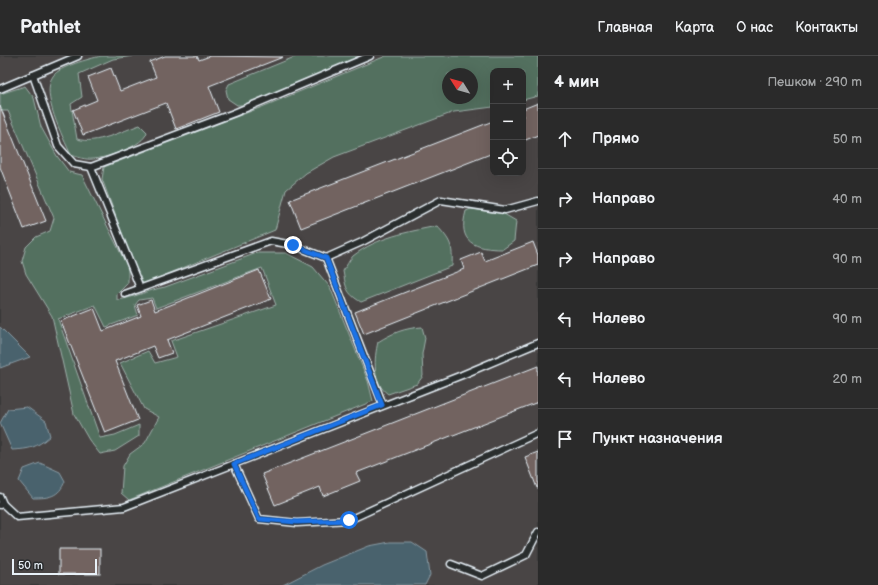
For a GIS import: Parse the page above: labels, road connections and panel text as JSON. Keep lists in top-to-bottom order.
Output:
{
  "scale_bar": "50 m",
  "north": "top left",
  "page": {
    "header": "Pathlet",
    "nav": [
      "Главная",
      "Карта",
      "О нас",
      "Контакты"
    ],
    "heading": ["4 мин", "Пешком · 290 m"],
    "map_buttons": ["+", "−"],
    "list": [
      ["Прямо", "50 m"],
      ["Направо", "40 m"],
      ["Направо", "90 m"],
      ["Налево", "90 m"],
      ["Налево", "20 m"],
      "Пункт назначения"
    ],
    "scale": "50 m"
  }
}
